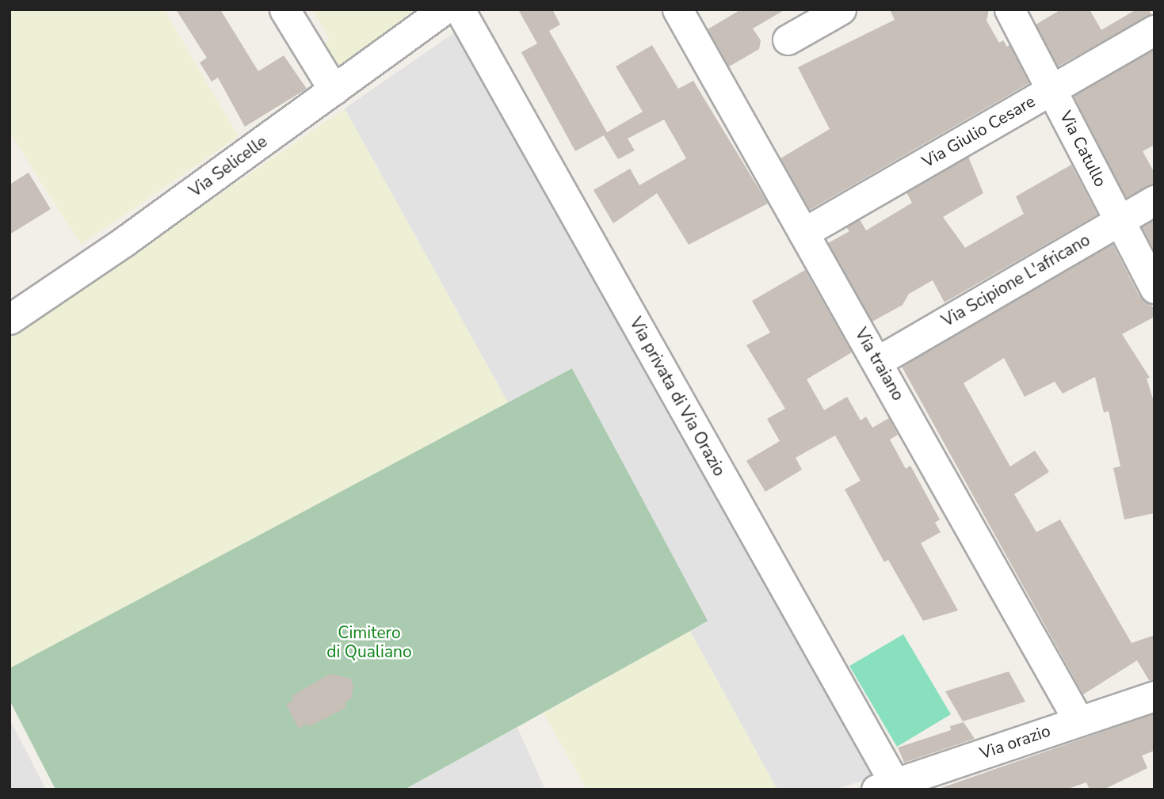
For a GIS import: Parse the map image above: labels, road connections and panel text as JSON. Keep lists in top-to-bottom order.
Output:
{
  "streets": {
    "street": [
      "Via Giulio Cesare",
      "Via Catullo",
      "Via Selicelle",
      "Via Scipione L'africano",
      "Via traiano",
      "Via privata di Via Orazio",
      "Via orazio"
    ]
  },
  "crossings": [
    ["Via Giulio Cesare", "Via Catullo"],
    ["Via Giulio Cesare", "Via traiano"],
    ["Via Catullo", "Via Scipione L'africano"],
    ["Via Scipione L'africano", "Via traiano"],
    ["Via traiano", "Via orazio"],
    ["Via privata di Via Orazio", "Via orazio"]
  ],
  "parks": ["Cimitero di Qualiano"]
}
